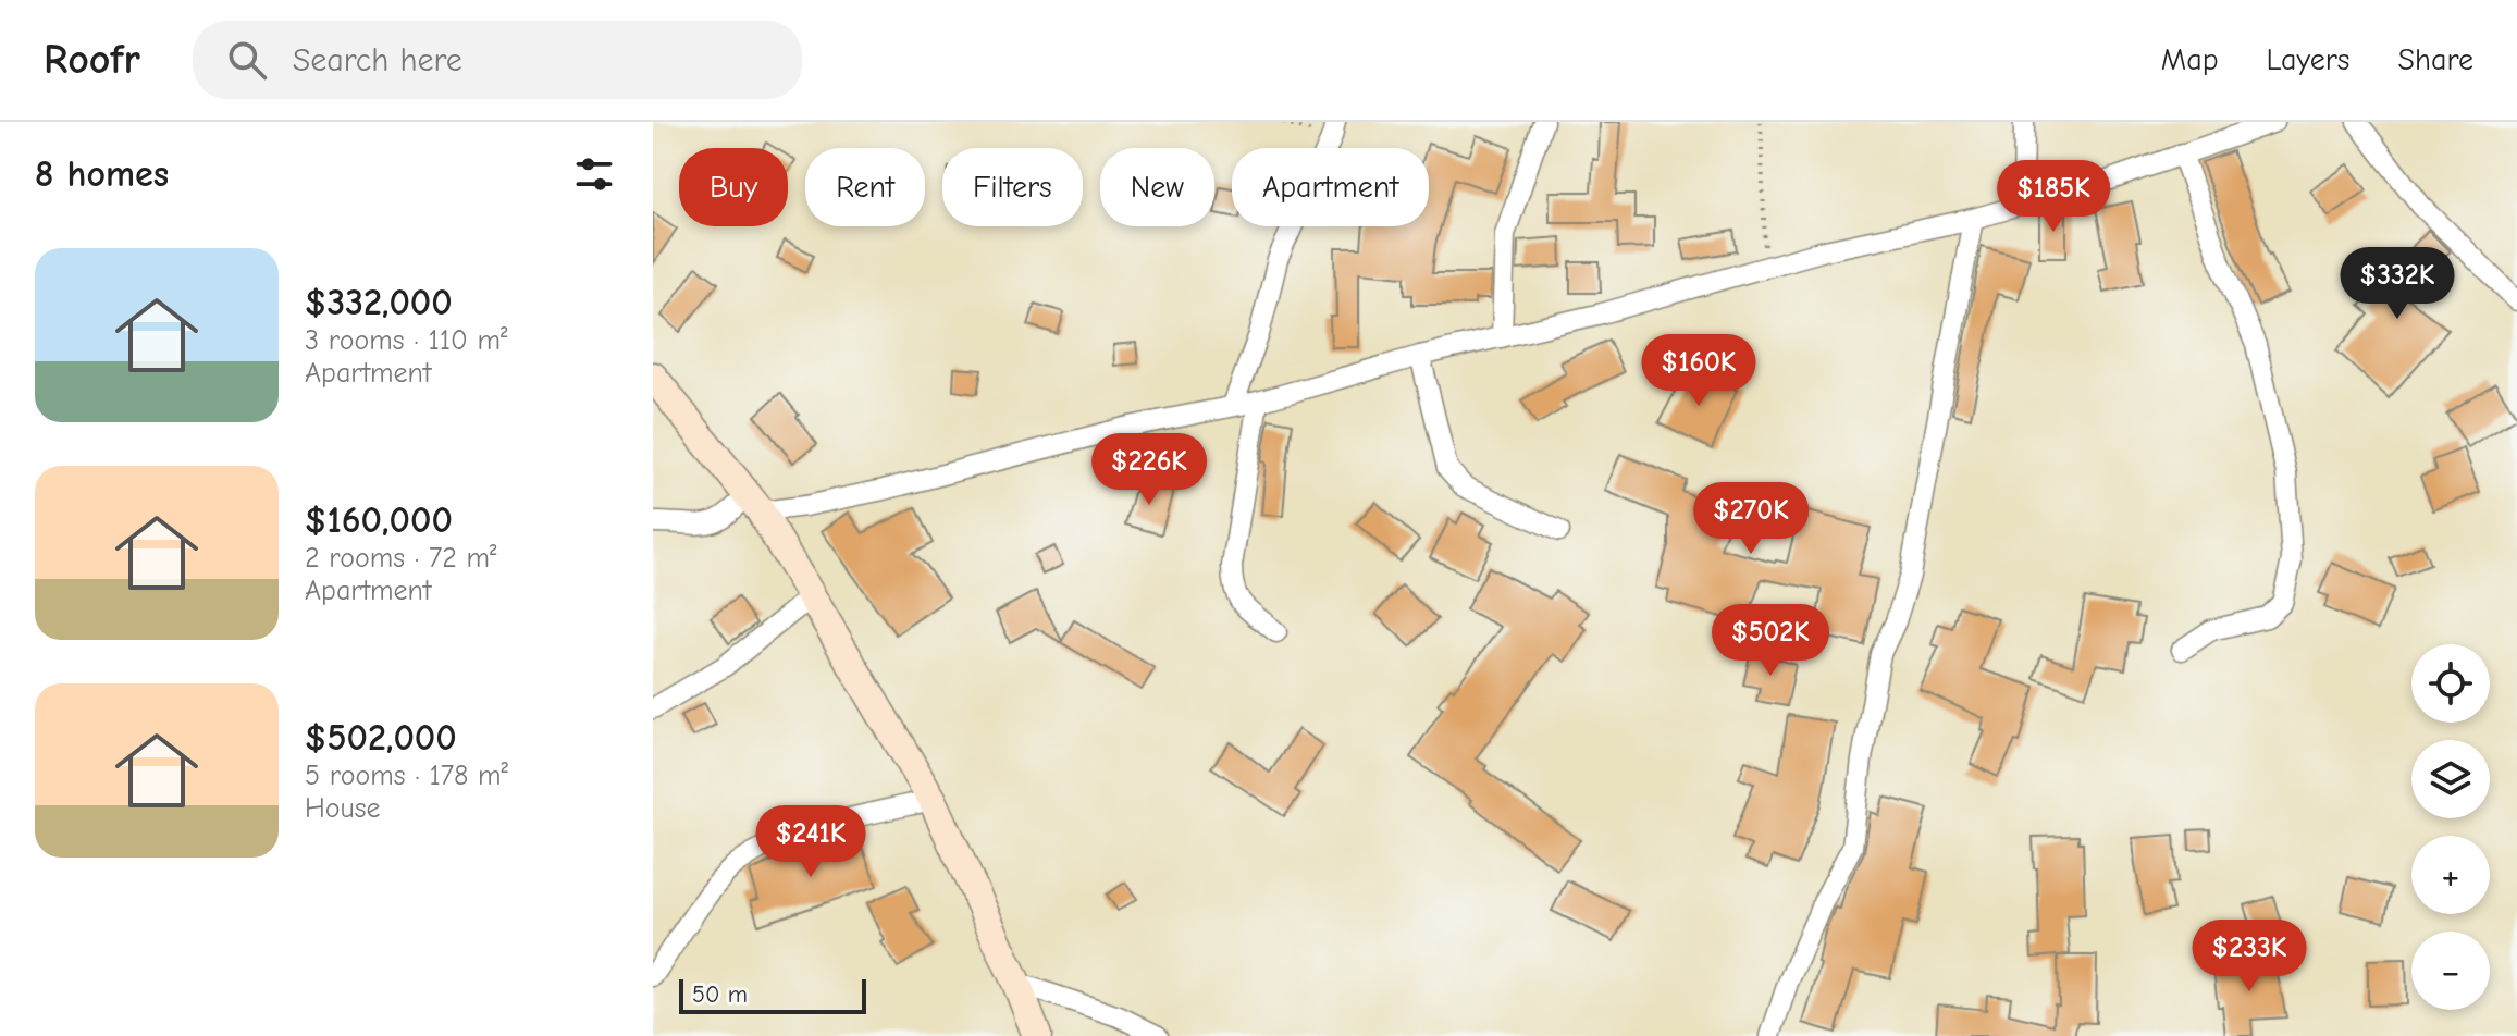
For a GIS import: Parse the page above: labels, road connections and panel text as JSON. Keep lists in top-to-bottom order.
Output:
{
  "scale_bar": "50 m",
  "page": {
    "header": "Roofr",
    "search": "Search here",
    "nav": ["Map", "Layers", "Share"],
    "heading": "8 homes",
    "chip": [
      "Buy",
      "Rent",
      "Filters",
      "New",
      "Apartment"
    ],
    "price": [
      "$185K",
      "$332K",
      "$160K",
      "$226K",
      "$270K",
      "$502K",
      "$241K",
      "$233K"
    ],
    "list": [
      {
        "name": "$332,000",
        "note": "3 rooms · 110 m² · Apartment"
      },
      {
        "name": "$160,000",
        "note": "2 rooms · 72 m² · Apartment"
      },
      {
        "name": "$502,000",
        "note": "5 rooms · 178 m² · House"
      }
    ],
    "map_buttons": ["+", "−"],
    "scale": "50 m"
  }
}
